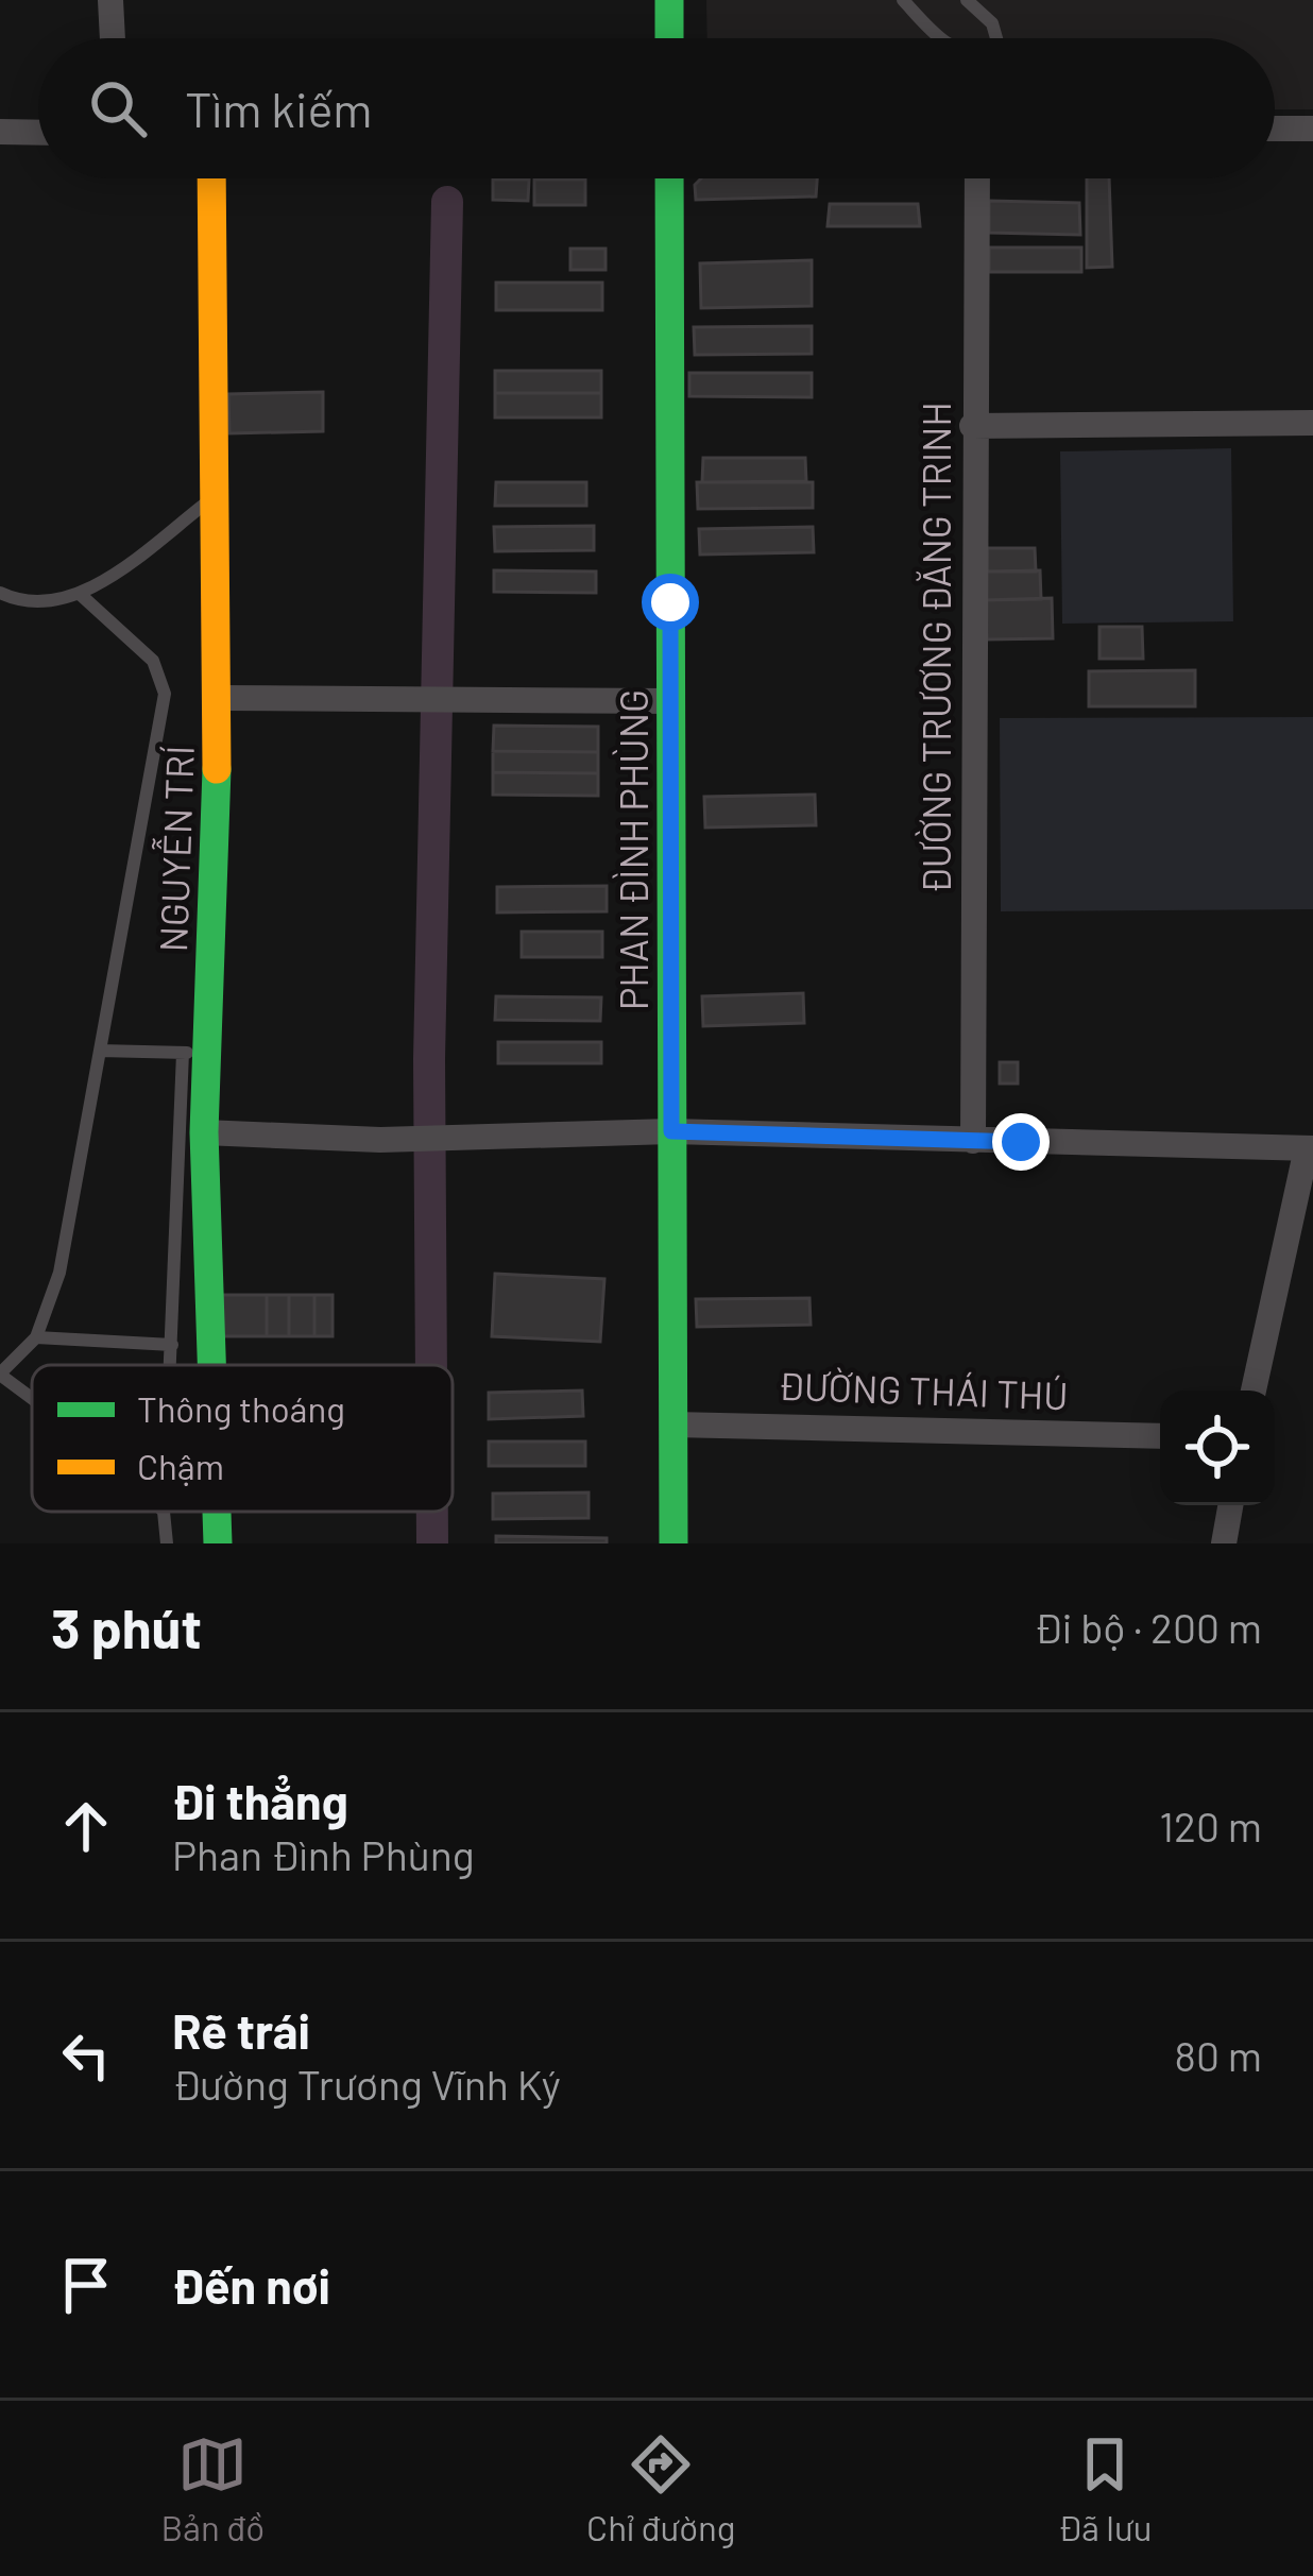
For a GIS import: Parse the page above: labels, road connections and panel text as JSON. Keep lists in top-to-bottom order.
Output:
{
  "streets": {
    "street": [
      "ĐƯỜNG TRƯƠNG ĐĂNG TRINH",
      "NGUYỄN TRÍ",
      "PHAN ĐÌNH PHÙNG",
      "ĐƯỜNG THÁI THÚ"
    ]
  },
  "crossings": [
    ["PHAN ĐÌNH PHÙNG", "ĐƯỜNG THÁI THÚ"]
  ],
  "legend": ["Thông thoáng", "Chậm"],
  "page": {
    "search": "Tìm kiếm",
    "heading": ["3 phút", "Đi bộ · 200 m"],
    "list": [
      ["Đi thẳng", "Phan Đình Phùng", "120 m"],
      ["Rẽ trái", "Đường Trương Vĩnh Ký", "80 m"],
      "Đến nơi"
    ],
    "nav": ["Bản đồ", "Chỉ đường", "Đã lưu"]
  }
}
